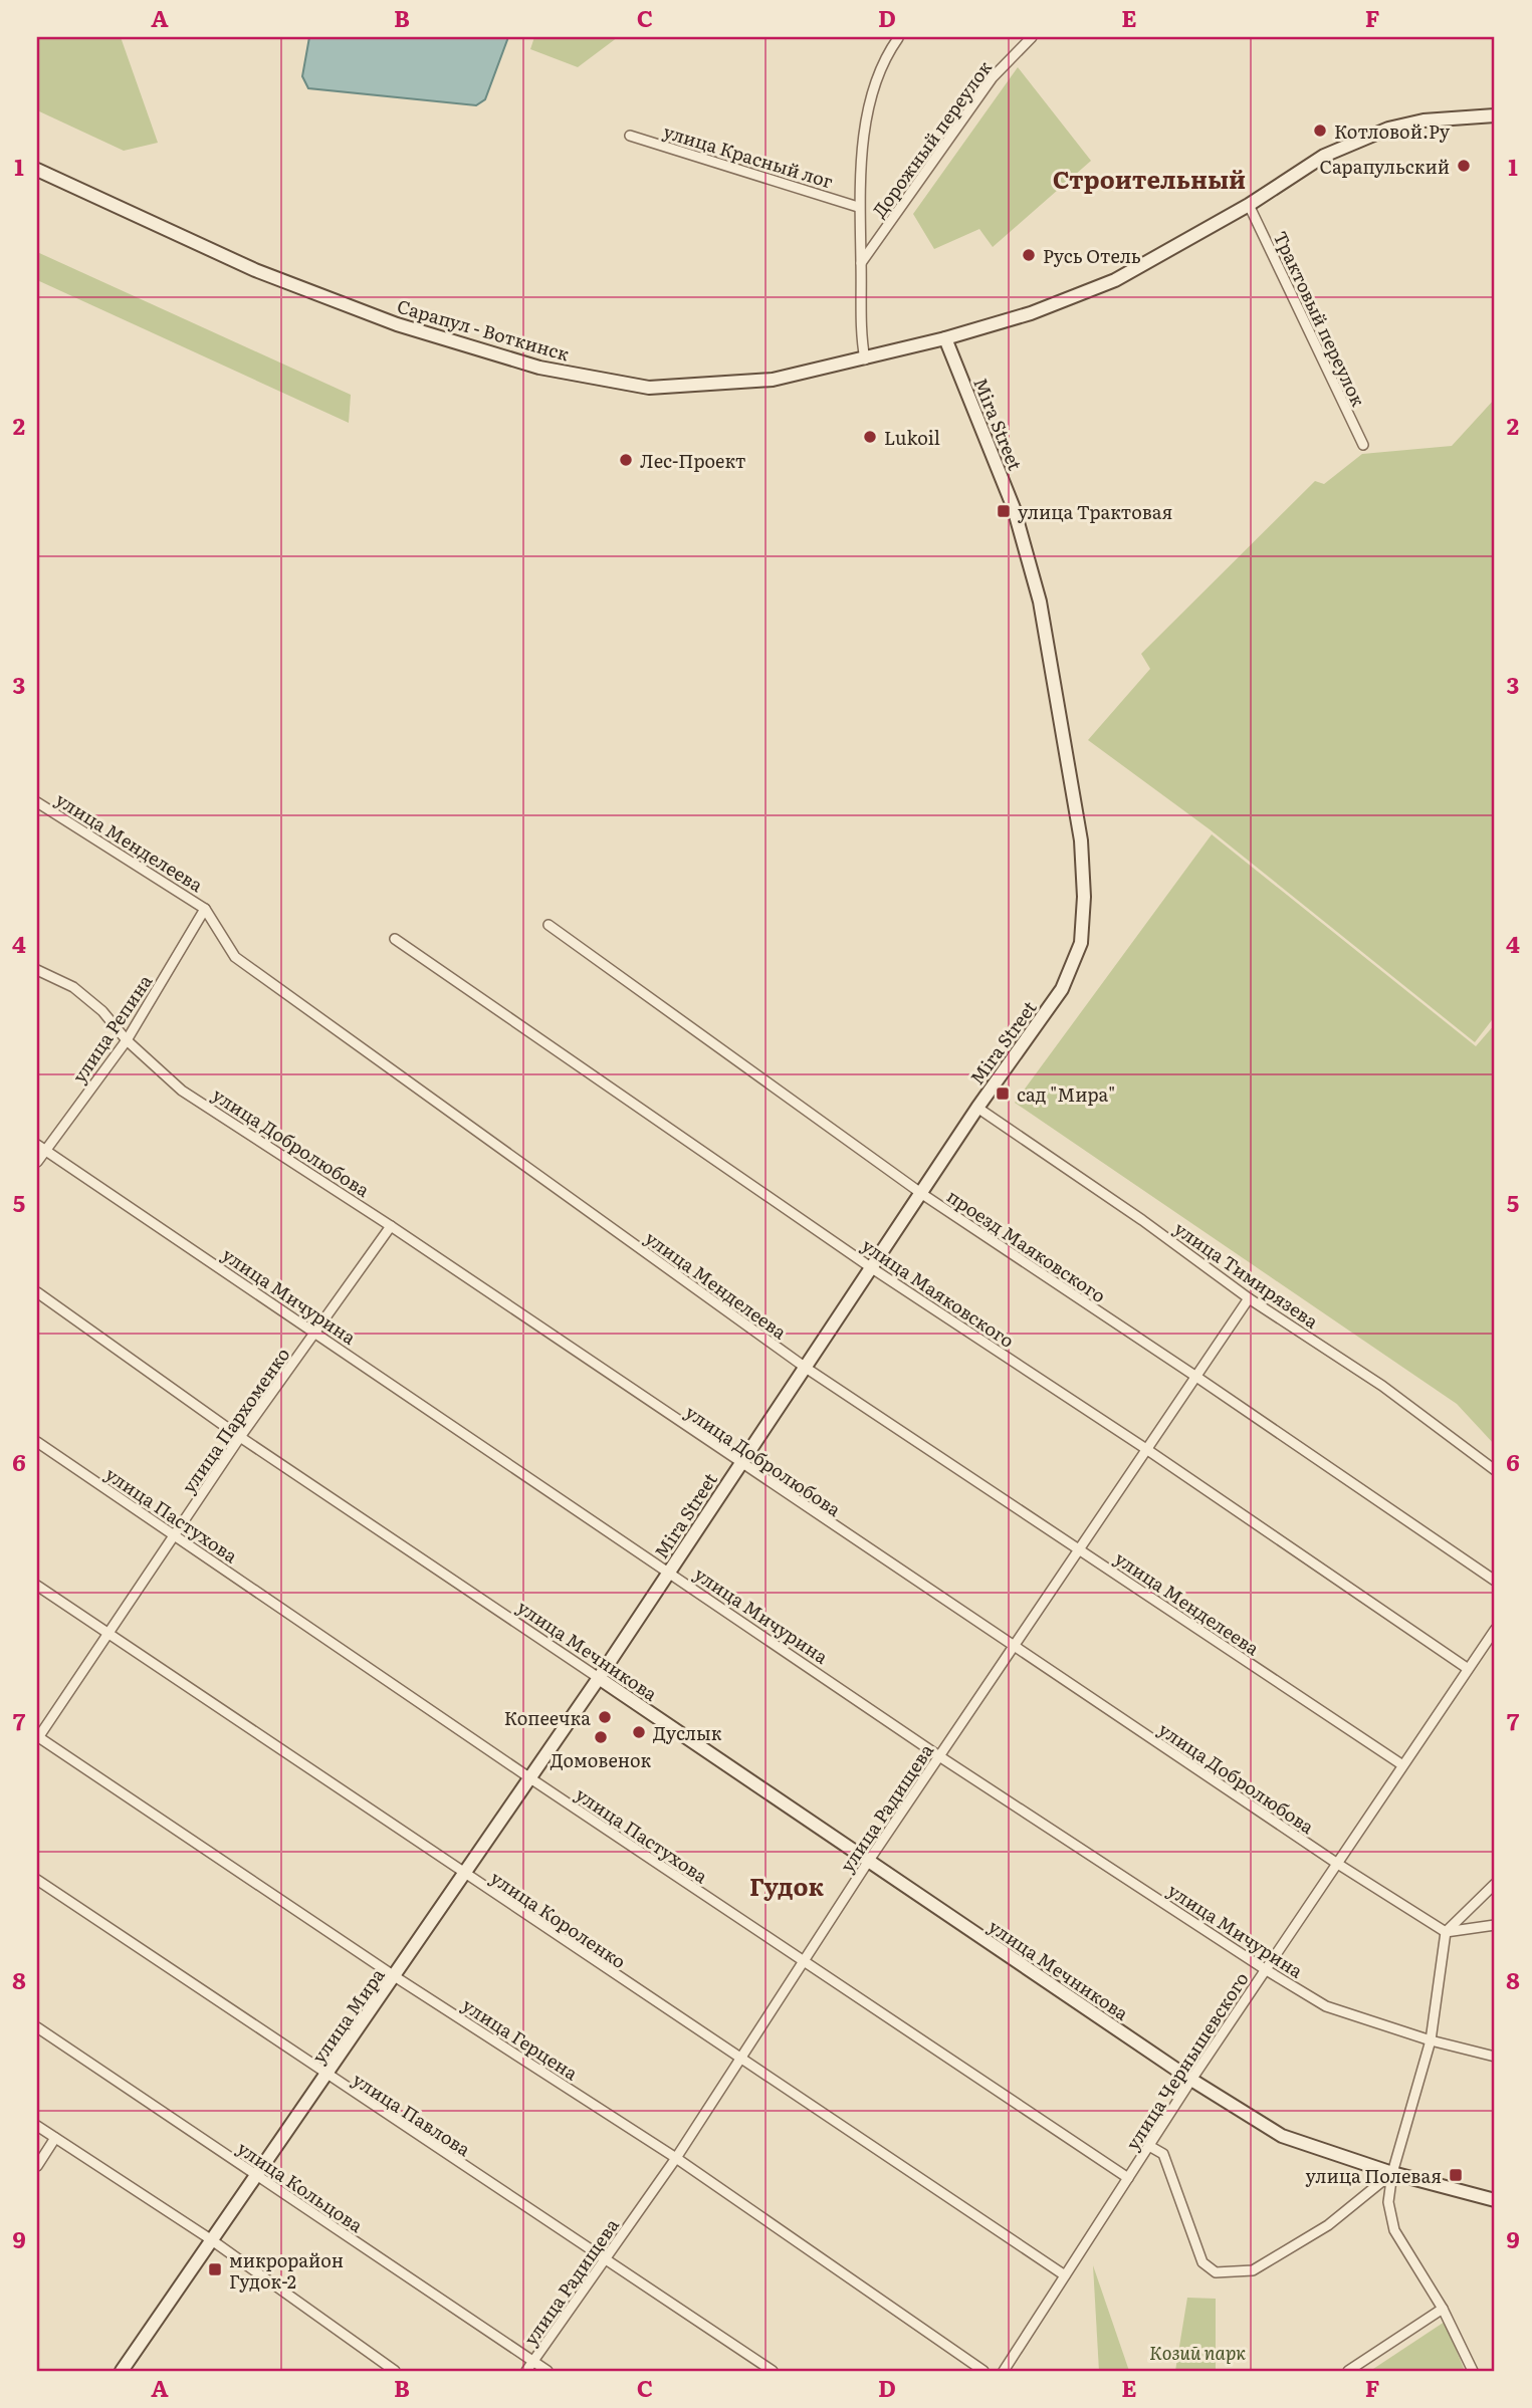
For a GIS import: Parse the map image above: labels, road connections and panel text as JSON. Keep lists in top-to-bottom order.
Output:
{
  "streets": {
    "main road": [
      "Сарапул - Воткинск",
      "Mira Street",
      "улица Мечникова",
      "улица Мира"
    ],
    "street": [
      "Дорожный переулок",
      "улица Красный лог",
      "Трактовый переулок",
      "улица Менделеева",
      "улица Репина",
      "улица Добролюбова",
      "проезд Маяковского",
      "улица Тимирязева",
      "улица Маяковского",
      "улица Мичурина",
      "улица Пархоменко",
      "улица Пастухова",
      "улица Радищева",
      "улица Короленко",
      "улица Герцена",
      "улица Чернышевского",
      "улица Павлова",
      "улица Кольцова"
    ]
  },
  "crossings": [
    ["Дорожный переулок", "улица Красный лог"],
    ["улица Красный лог", "Сарапул - Воткинск"],
    ["Трактовый переулок", "Сарапул - Воткинск"],
    ["Сарапул - Воткинск", "Mira Street"],
    ["Mira Street", "улица Менделеева"],
    ["Mira Street", "улица Добролюбова"],
    ["Mira Street", "проезд Маяковского"],
    ["Mira Street", "улица Тимирязева"],
    ["Mira Street", "улица Маяковского"],
    ["Mira Street", "улица Мичурина"],
    ["Mira Street", "улица Мечникова"],
    ["Mira Street", "улица Мира"],
    ["улица Менделеева", "улица Репина"],
    ["улица Менделеева", "улица Радищева"],
    ["улица Менделеева", "улица Чернышевского"],
    ["улица Репина", "улица Добролюбова"],
    ["улица Репина", "улица Мичурина"],
    ["улица Добролюбова", "улица Пархоменко"],
    ["улица Добролюбова", "улица Радищева"],
    ["улица Добролюбова", "улица Чернышевского"],
    ["проезд Маяковского", "улица Радищева"],
    ["улица Тимирязева", "улица Радищева"],
    ["улица Маяковского", "улица Радищева"],
    ["улица Маяковского", "улица Чернышевского"],
    ["улица Мичурина", "улица Пархоменко"],
    ["улица Мичурина", "улица Радищева"],
    ["улица Мичурина", "улица Чернышевского"],
    ["улица Пархоменко", "улица Пастухова"],
    ["улица Пархоменко", "улица Мечникова"],
    ["улица Пархоменко", "улица Короленко"],
    ["улица Пархоменко", "улица Герцена"],
    ["улица Пастухова", "улица Радищева"],
    ["улица Пастухова", "улица Мира"],
    ["улица Пастухова", "улица Чернышевского"],
    ["улица Мечникова", "улица Радищева"],
    ["улица Мечникова", "улица Мира"],
    ["улица Мечникова", "улица Чернышевского"],
    ["улица Радищева", "улица Короленко"],
    ["улица Радищева", "улица Герцена"],
    ["улица Радищева", "улица Павлова"],
    ["улица Радищева", "улица Кольцова"],
    ["улица Короленко", "улица Мира"],
    ["улица Короленко", "улица Чернышевского"],
    ["улица Мира", "улица Герцена"],
    ["улица Мира", "улица Павлова"],
    ["улица Мира", "улица Кольцова"]
  ],
  "districts": ["Строительный", "Гудок"],
  "parks": ["Козий парк"],
  "places": {
    "other": [
      "Котловой.Ру",
      "Сарапульский",
      "Русь Отель",
      "Lukoil",
      "Лес-Проект",
      "Копеечка",
      "Дуслык",
      "Домовенок"
    ],
    "transit": [
      "улица Трактовая",
      "сад \"Мира\"",
      "улица Полевая",
      "микрорайон Гудок-2"
    ]
  },
  "grid": {
    "columns": [
      "A",
      "B",
      "C",
      "D",
      "E",
      "F"
    ],
    "rows": [
      "1",
      "2",
      "3",
      "4",
      "5",
      "6",
      "7",
      "8",
      "9"
    ]
  }
}
